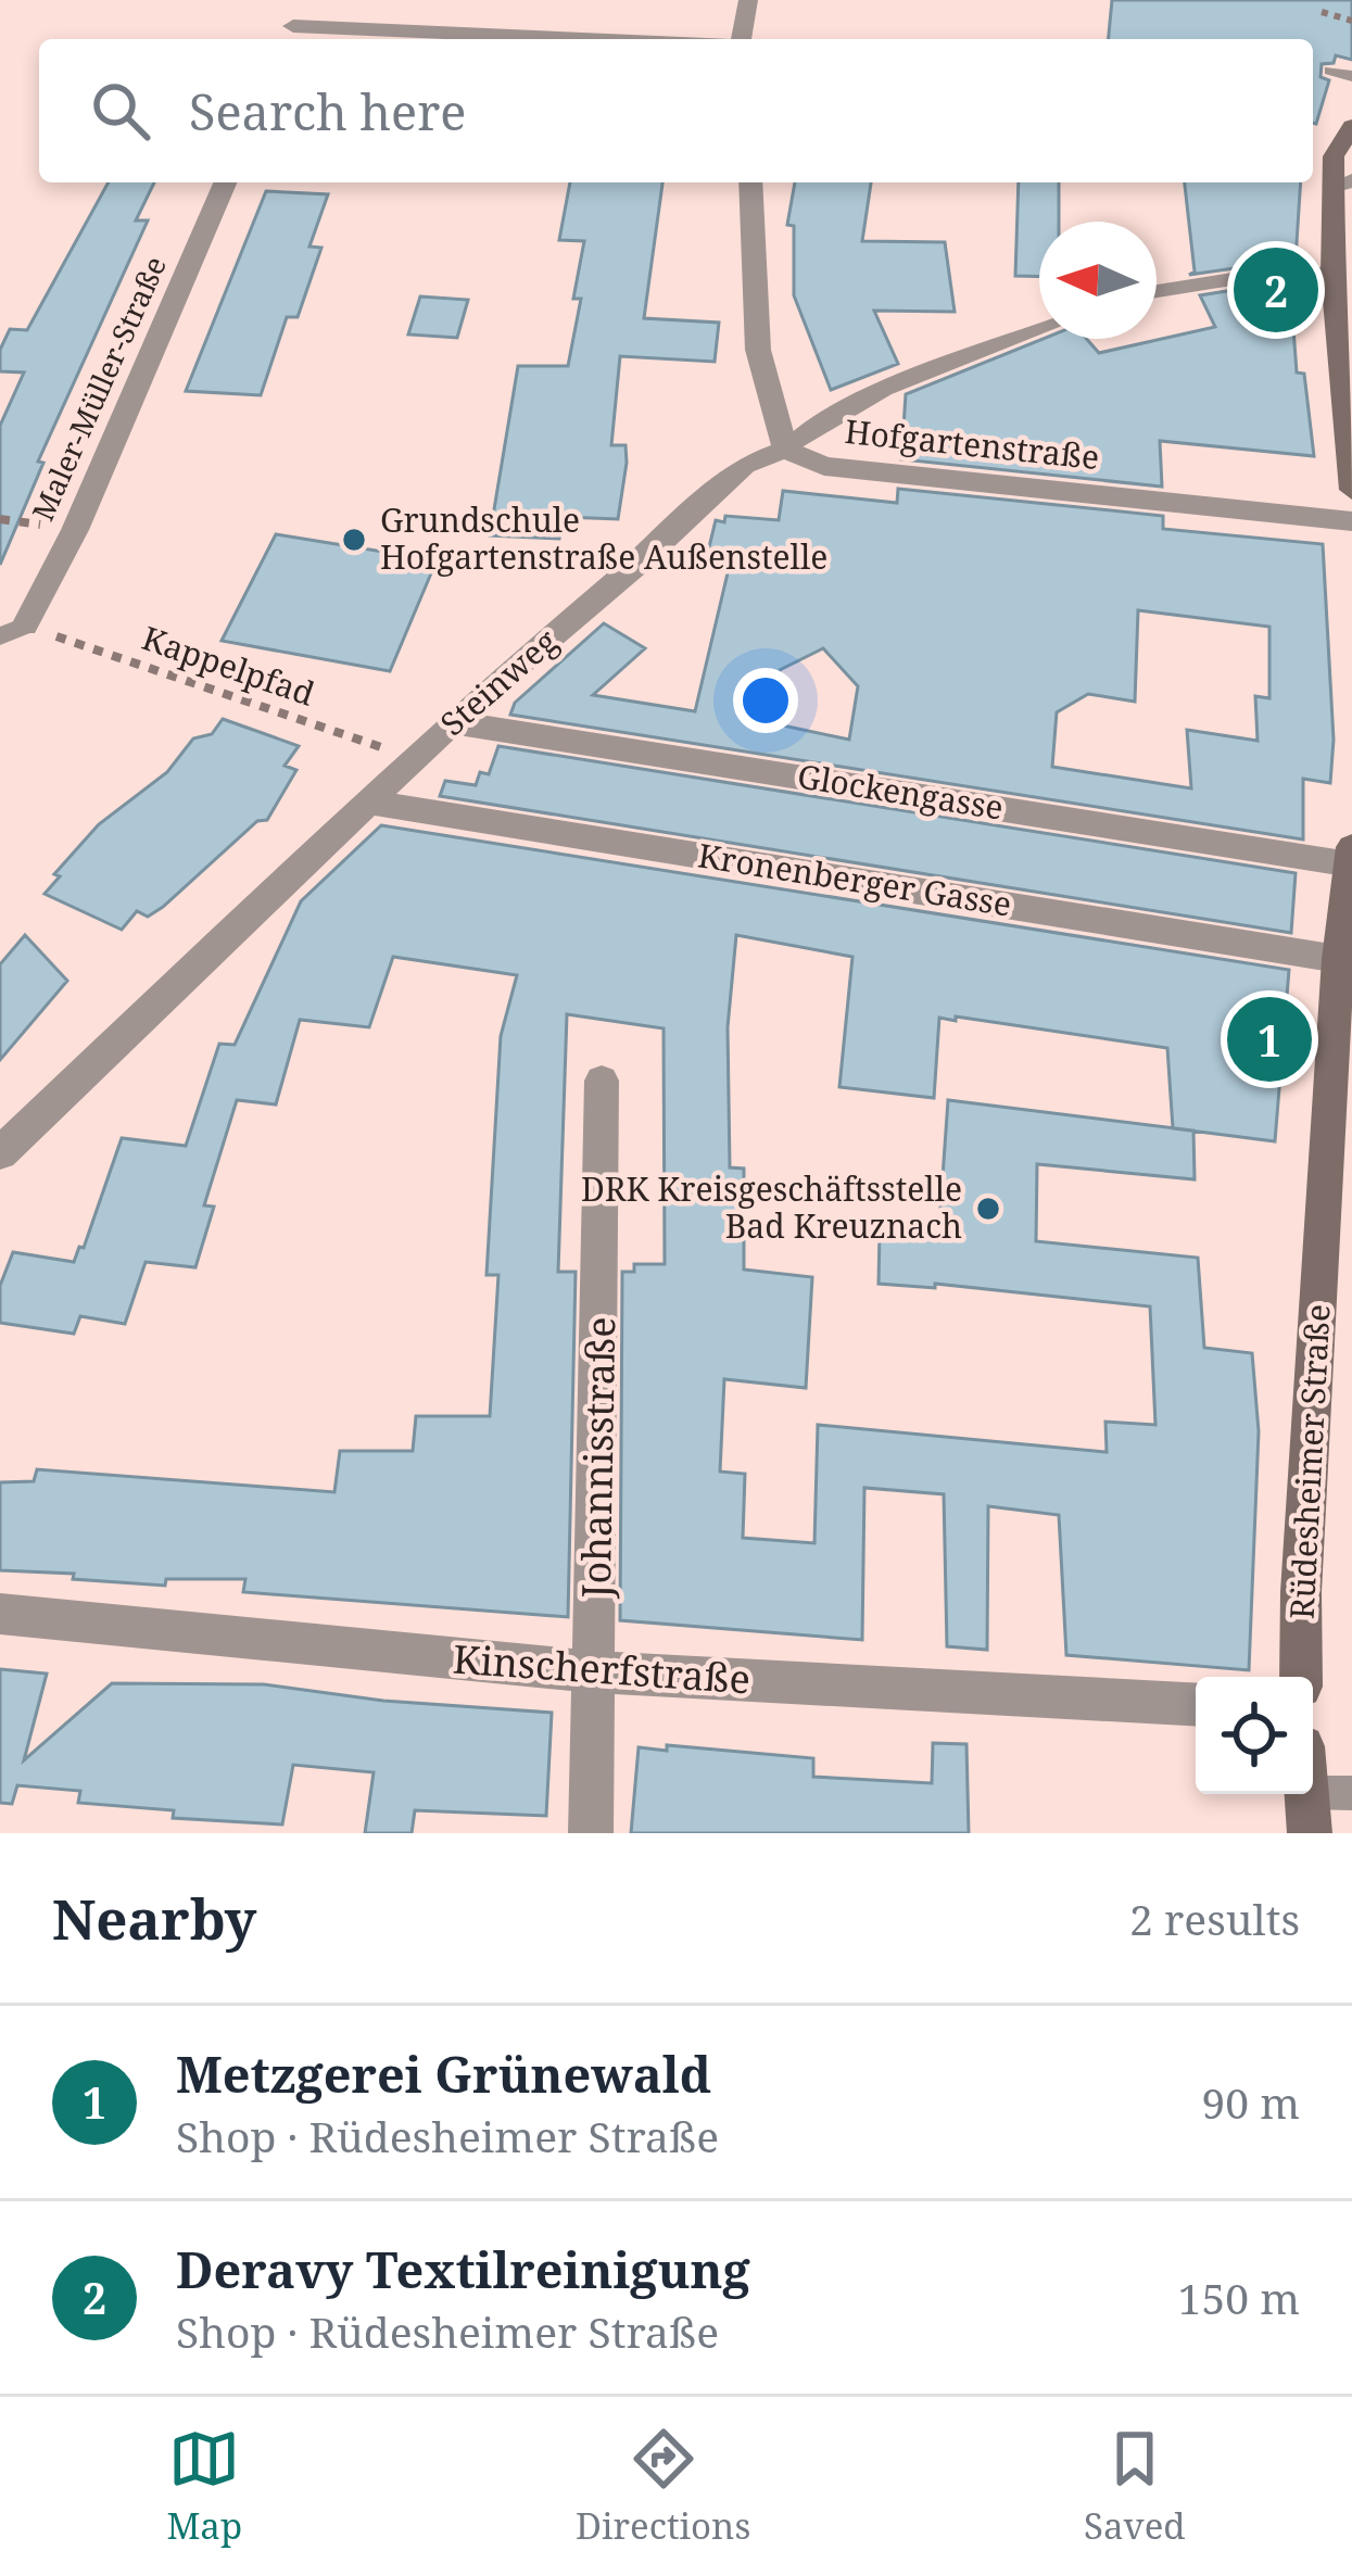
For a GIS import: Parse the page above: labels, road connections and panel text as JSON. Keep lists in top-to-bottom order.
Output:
{
  "streets": {
    "street": [
      "Maler-Müller-Straße",
      "Hofgartenstraße",
      "Steinweg",
      "Glockengasse",
      "Kronenberger Gasse",
      "Johannisstraße",
      "Rüdesheimer Straße",
      "Kinscherfstraße"
    ],
    "path": ["Kappelpfad"]
  },
  "crossings": [
    ["Maler-Müller-Straße", "Kappelpfad"],
    ["Hofgartenstraße", "Steinweg"],
    ["Kappelpfad", "Steinweg"],
    ["Steinweg", "Glockengasse"],
    ["Steinweg", "Kronenberger Gasse"],
    ["Glockengasse", "Rüdesheimer Straße"],
    ["Kronenberger Gasse", "Rüdesheimer Straße"],
    ["Johannisstraße", "Kinscherfstraße"]
  ],
  "places": ["Grundschule Hofgartenstraße Außenstelle", "DRK Kreisgeschäftsstelle Bad Kreuznach"],
  "north": "left",
  "page": {
    "search": "Search here",
    "pins": ["2", "1"],
    "heading": ["Nearby", "2 results"],
    "list": [
      {
        "mark": "1",
        "name": "Metzgerei Grünewald",
        "note": "Shop · Rüdesheimer Straße",
        "value": "90 m"
      },
      {
        "mark": "2",
        "name": "Deravy Textilreinigung",
        "note": "Shop · Rüdesheimer Straße",
        "value": "150 m"
      }
    ],
    "nav": ["Map", "Directions", "Saved"]
  }
}
